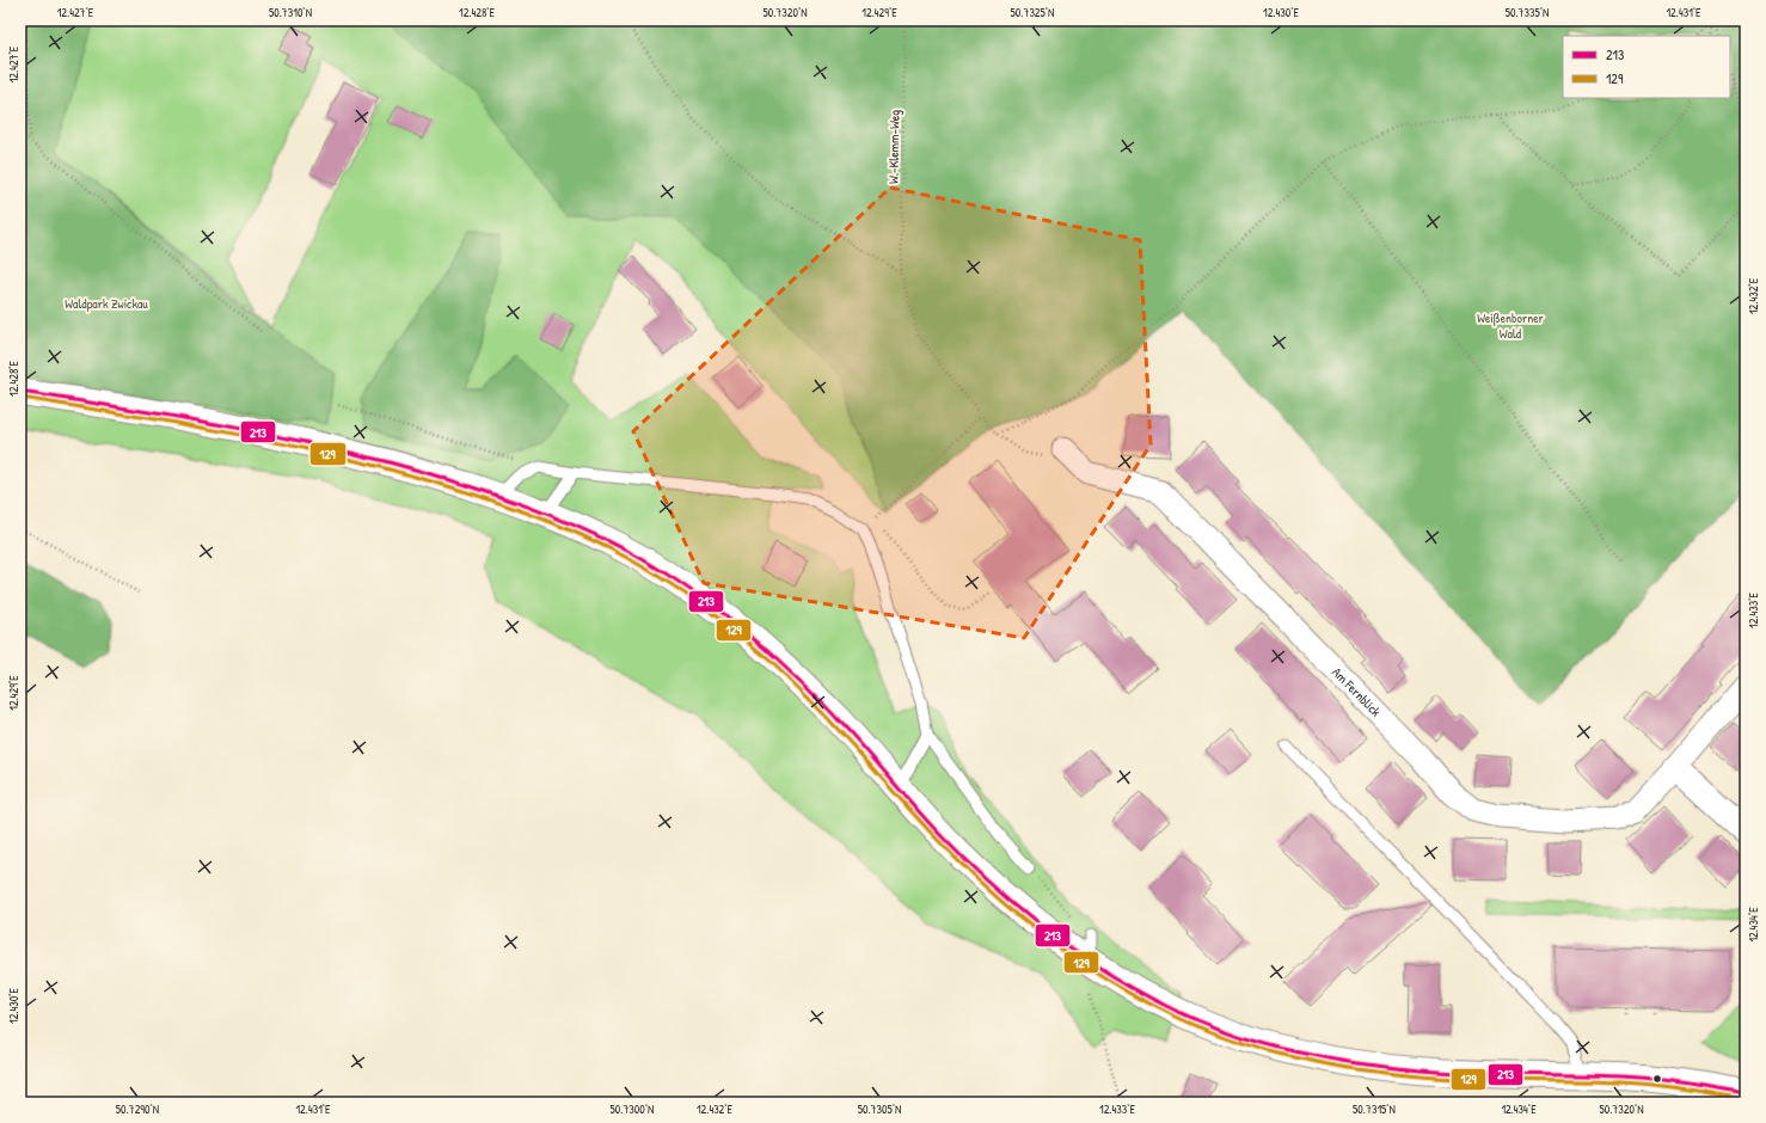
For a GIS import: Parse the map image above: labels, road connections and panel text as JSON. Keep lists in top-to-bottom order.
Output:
{
  "streets": {
    "street": ["Am Fernblick"],
    "path": ["W.-Klemm-Weg"]
  },
  "crossings": [
    ["W.-Klemm-Weg", "Am Fernblick"]
  ],
  "parks": ["Waldpark Zwickau", "Weißenborner Wald"],
  "lines": ["transit line 213", "transit line 129"],
  "legend": ["213", "129"],
  "coordinates": [
    "12.427°E",
    "50.7310°N",
    "12.428°E",
    "50.7320°N",
    "12.429°E",
    "50.7325°N",
    "12.430°E",
    "50.7335°N",
    "12.431°E",
    "12.432°E",
    "12.433°E",
    "12.434°E",
    "50.7290°N",
    "50.7300°N",
    "50.7305°N",
    "50.7315°N"
  ]
}
